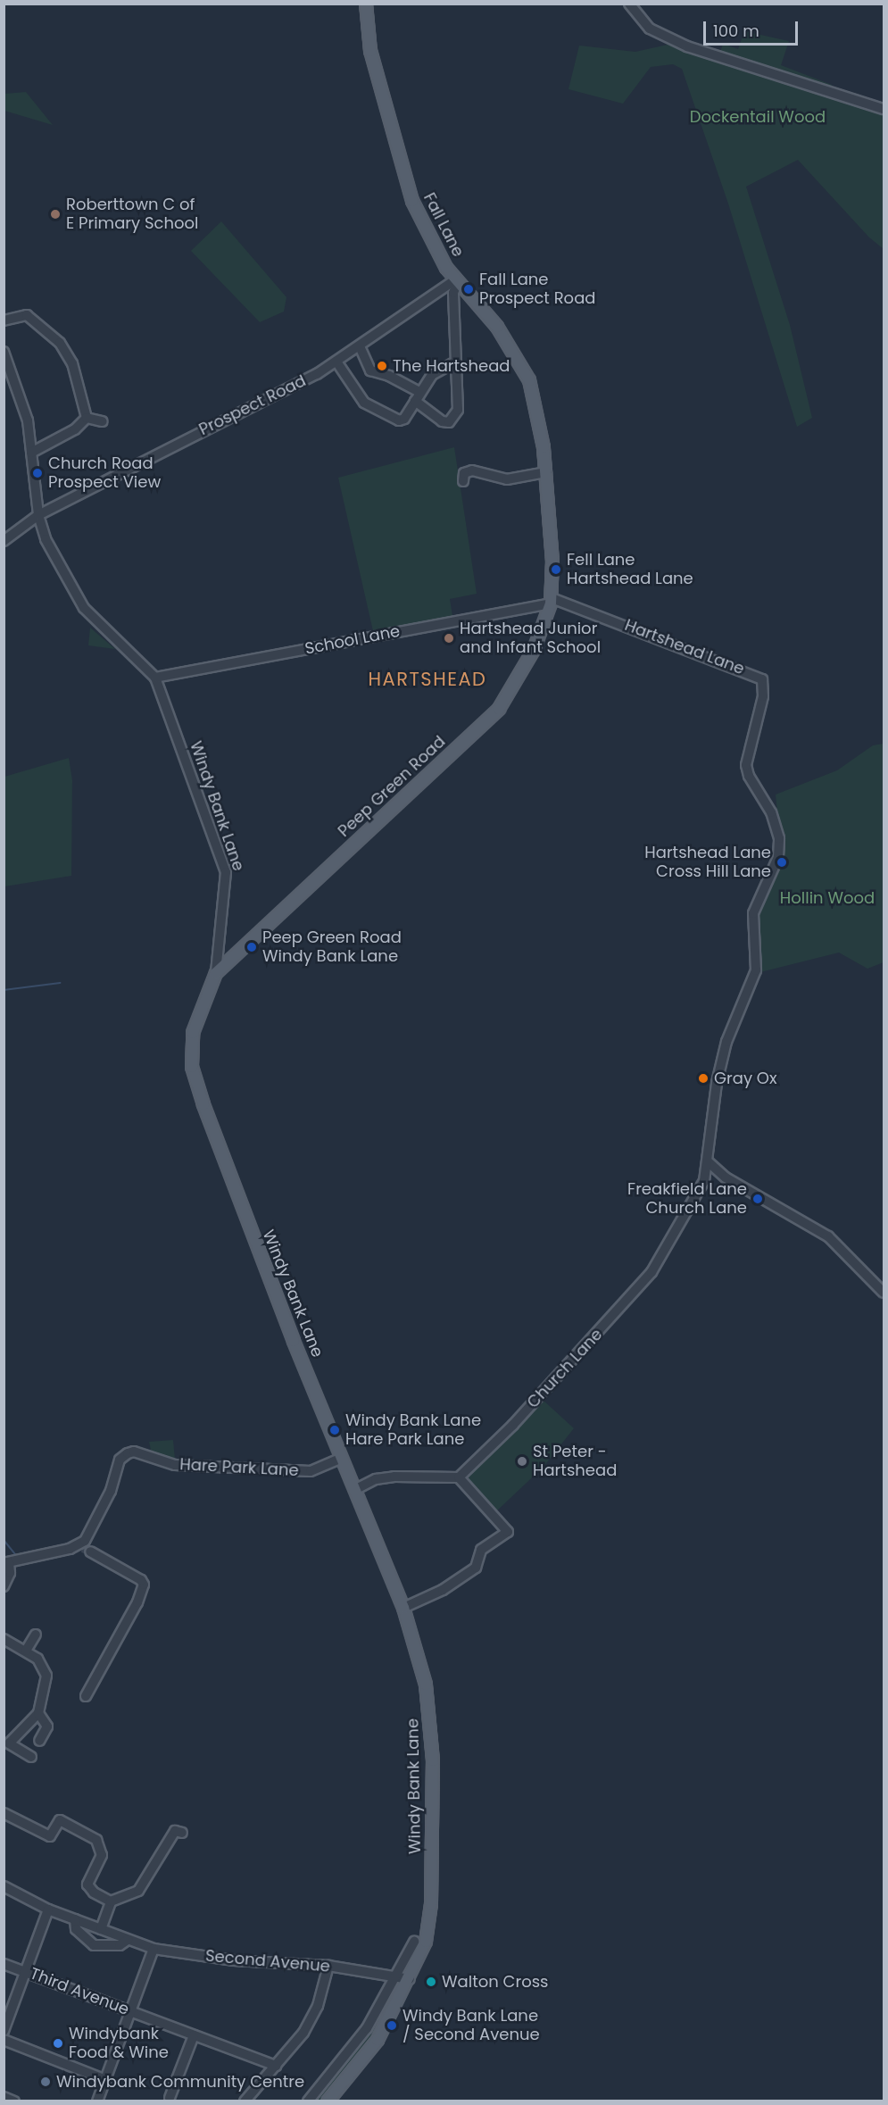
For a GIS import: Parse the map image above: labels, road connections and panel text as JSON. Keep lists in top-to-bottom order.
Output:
{
  "streets": {
    "main road": ["Fall Lane", "Peep Green Road", "Windy Bank Lane"],
    "street": [
      "Prospect Road",
      "School Lane",
      "Hartshead Lane",
      "Church Lane",
      "Hare Park Lane",
      "Second Avenue",
      "Third Avenue"
    ]
  },
  "crossings": [
    ["Fall Lane", "Prospect Road"],
    ["Fall Lane", "School Lane"],
    ["Fall Lane", "Hartshead Lane"],
    ["Fall Lane", "Peep Green Road"],
    ["Prospect Road", "Windy Bank Lane"],
    ["School Lane", "Hartshead Lane"],
    ["School Lane", "Peep Green Road"],
    ["School Lane", "Windy Bank Lane"],
    ["Hartshead Lane", "Peep Green Road"],
    ["Hartshead Lane", "Church Lane"],
    ["Peep Green Road", "Windy Bank Lane"],
    ["Windy Bank Lane", "Hare Park Lane"],
    ["Windy Bank Lane", "Second Avenue"]
  ],
  "districts": ["HARTSHEAD"],
  "parks": ["Dockentail Wood", "Hollin Wood"],
  "places": [
    "Roberttown C of E Primary School",
    "Fall Lane Prospect Road",
    "The Hartshead",
    "Church Road Prospect View",
    "Fell Lane Hartshead Lane",
    "Hartshead Junior and Infant School",
    "Hartshead Lane Cross Hill Lane",
    "Peep Green Road Windy Bank Lane",
    "Gray Ox",
    "Freakfield Lane Church Lane",
    "Windy Bank Lane Hare Park Lane",
    "St Peter - Hartshead",
    "Walton Cross",
    "Windy Bank Lane / Second Avenue",
    "Windybank Food & Wine",
    "Windybank Community Centre"
  ],
  "scale_bar": "100 m"
}
